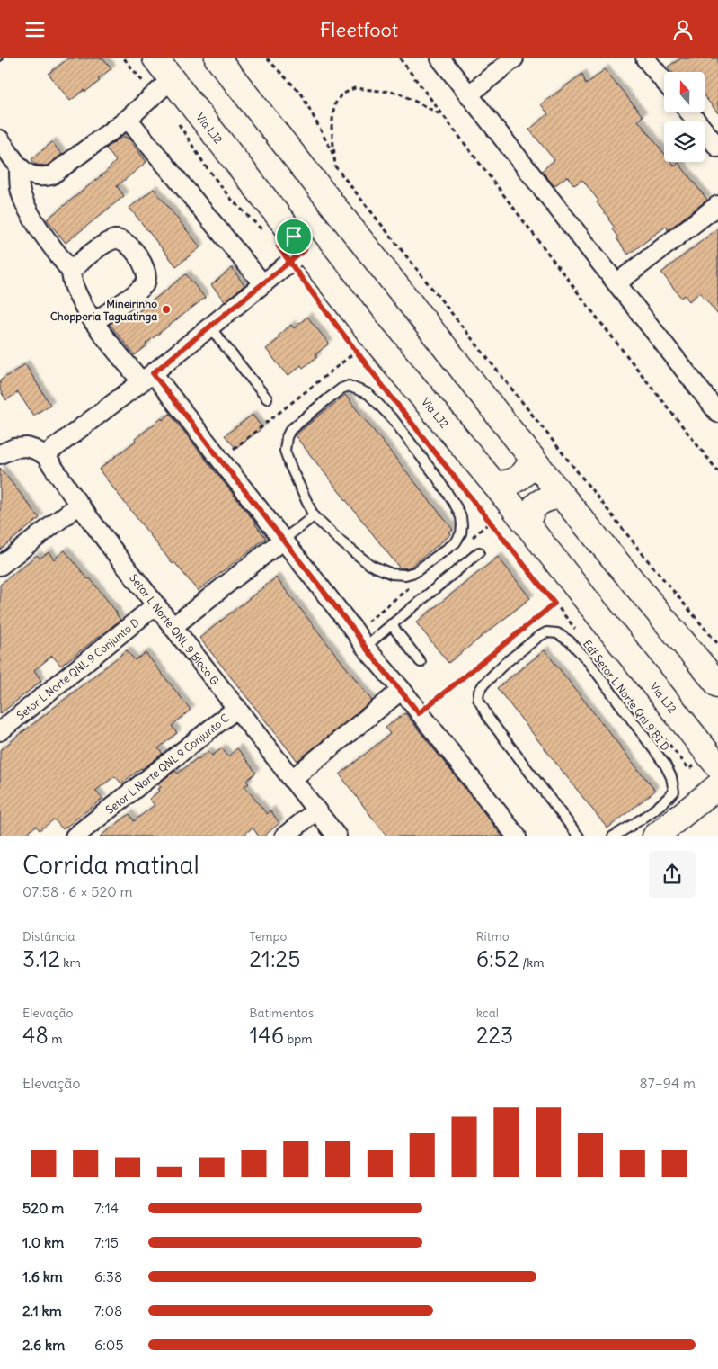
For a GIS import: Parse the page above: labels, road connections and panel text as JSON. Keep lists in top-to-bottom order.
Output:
{
  "streets": {
    "main road": ["Via LJ2"],
    "street": ["Setor L Norte QNL 9 Bloco G", "Setor L Norte QNL 9 Conjunto D", "Setor L Norte QNL 9 Conjunto C"],
    "lane": ["Edf Setor L Norte Qnl 9 BI D"]
  },
  "crossings": [
    ["Setor L Norte QNL 9 Bloco G", "Setor L Norte QNL 9 Conjunto D"],
    ["Setor L Norte QNL 9 Bloco G", "Setor L Norte QNL 9 Conjunto C"]
  ],
  "places": ["Mineirinho Chopperia Taguatinga"],
  "north": "top",
  "page": {
    "header": "Fleetfoot",
    "heading": ["Corrida matinal", "07:58 · 6 × 520 m"],
    "stats": [
      ["Distância", "3.12 km"],
      ["Tempo", "21:25"],
      ["Ritmo", "6:52 /km"],
      ["Elevação", "48 m"],
      ["Batimentos", "146 bpm"],
      ["kcal", "223"]
    ],
    "chart": ["Elevação", "87–94 m"],
    "list": [
      {
        "name": "520 m",
        "note": "7:14"
      },
      {
        "name": "1.0 km",
        "note": "7:15"
      },
      {
        "name": "1.6 km",
        "note": "6:38"
      },
      {
        "name": "2.1 km",
        "note": "7:08"
      },
      {
        "name": "2.6 km",
        "note": "6:05"
      }
    ]
  }
}
